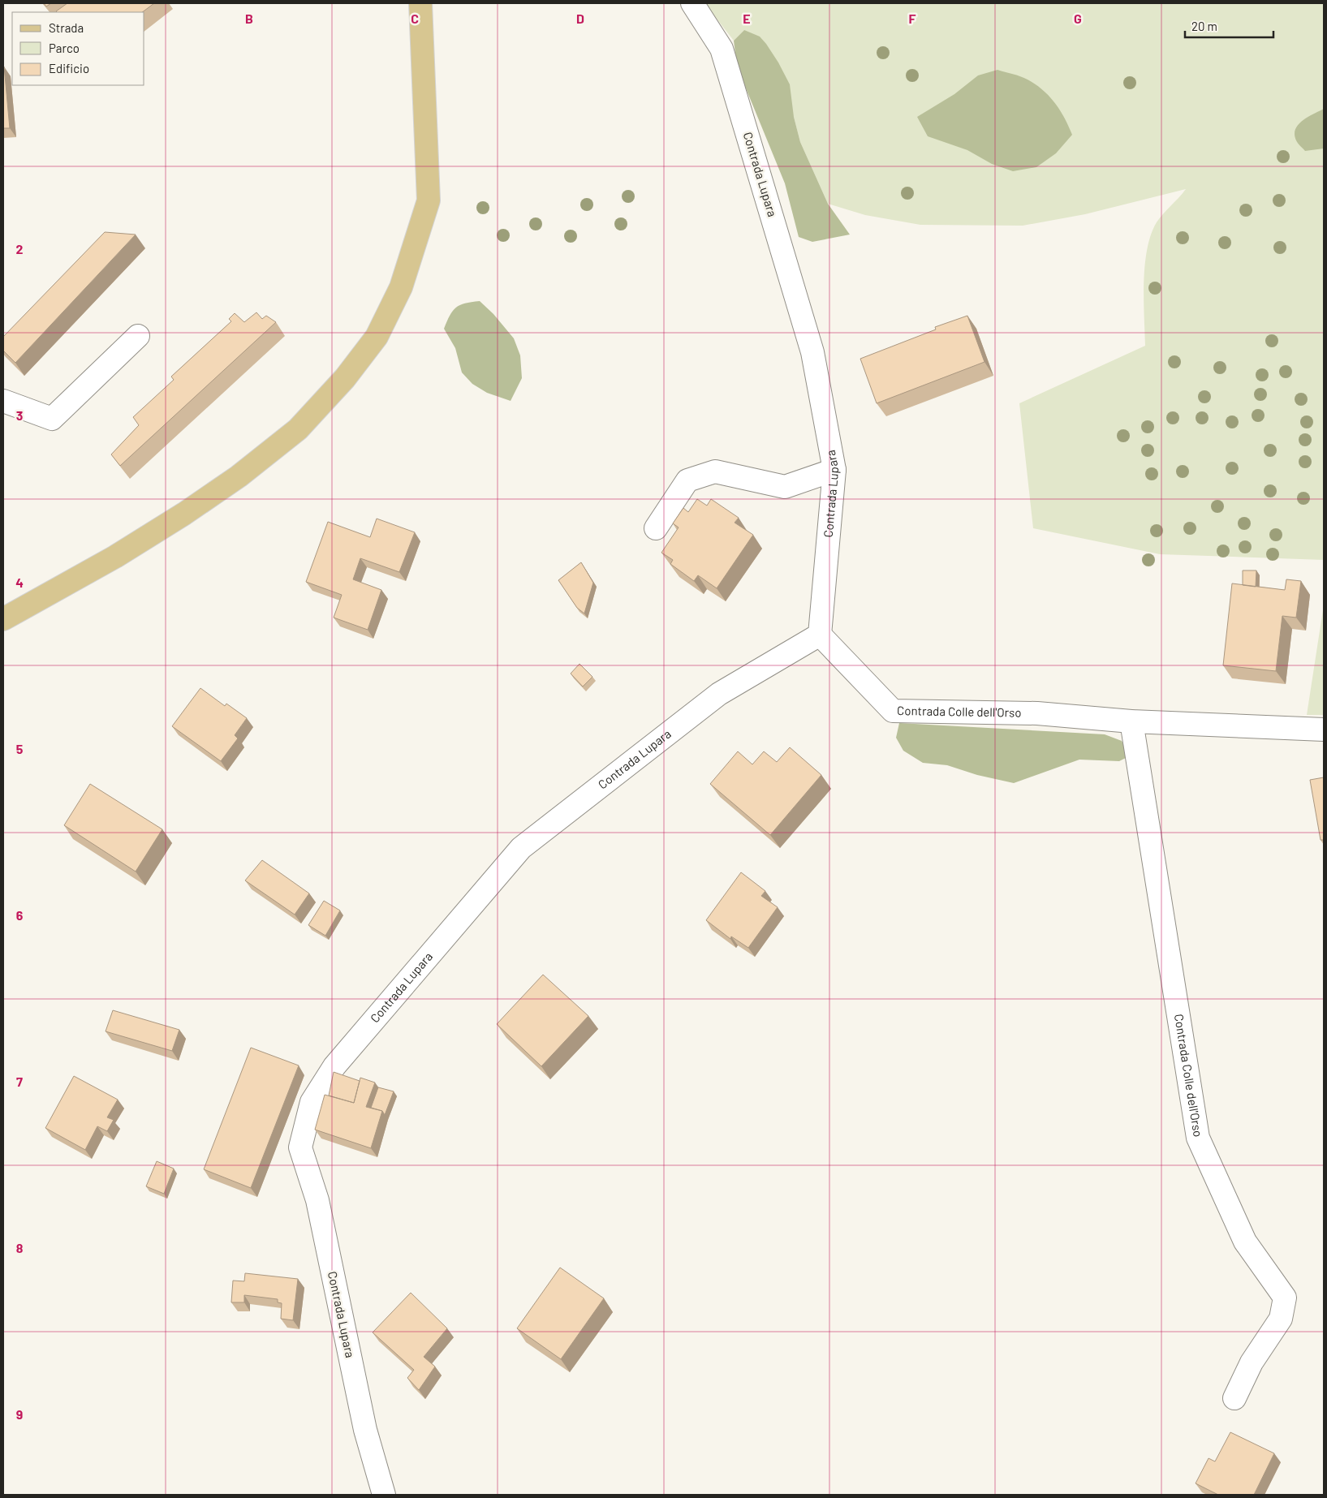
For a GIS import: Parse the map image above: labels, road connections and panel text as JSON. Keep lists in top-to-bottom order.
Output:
{
  "streets": {
    "street": ["Contrada Lupara", "Contrada Colle dell'Orso"]
  },
  "crossings": [
    ["Contrada Lupara", "Contrada Colle dell'Orso"]
  ],
  "legend": ["Strada", "Parco", "Edificio"],
  "scale_bar": "20 m",
  "grid": {
    "columns": [
      "B",
      "C",
      "D",
      "E",
      "F",
      "G"
    ],
    "rows": [
      "2",
      "3",
      "4",
      "5",
      "6",
      "7",
      "8",
      "9"
    ]
  }
}
